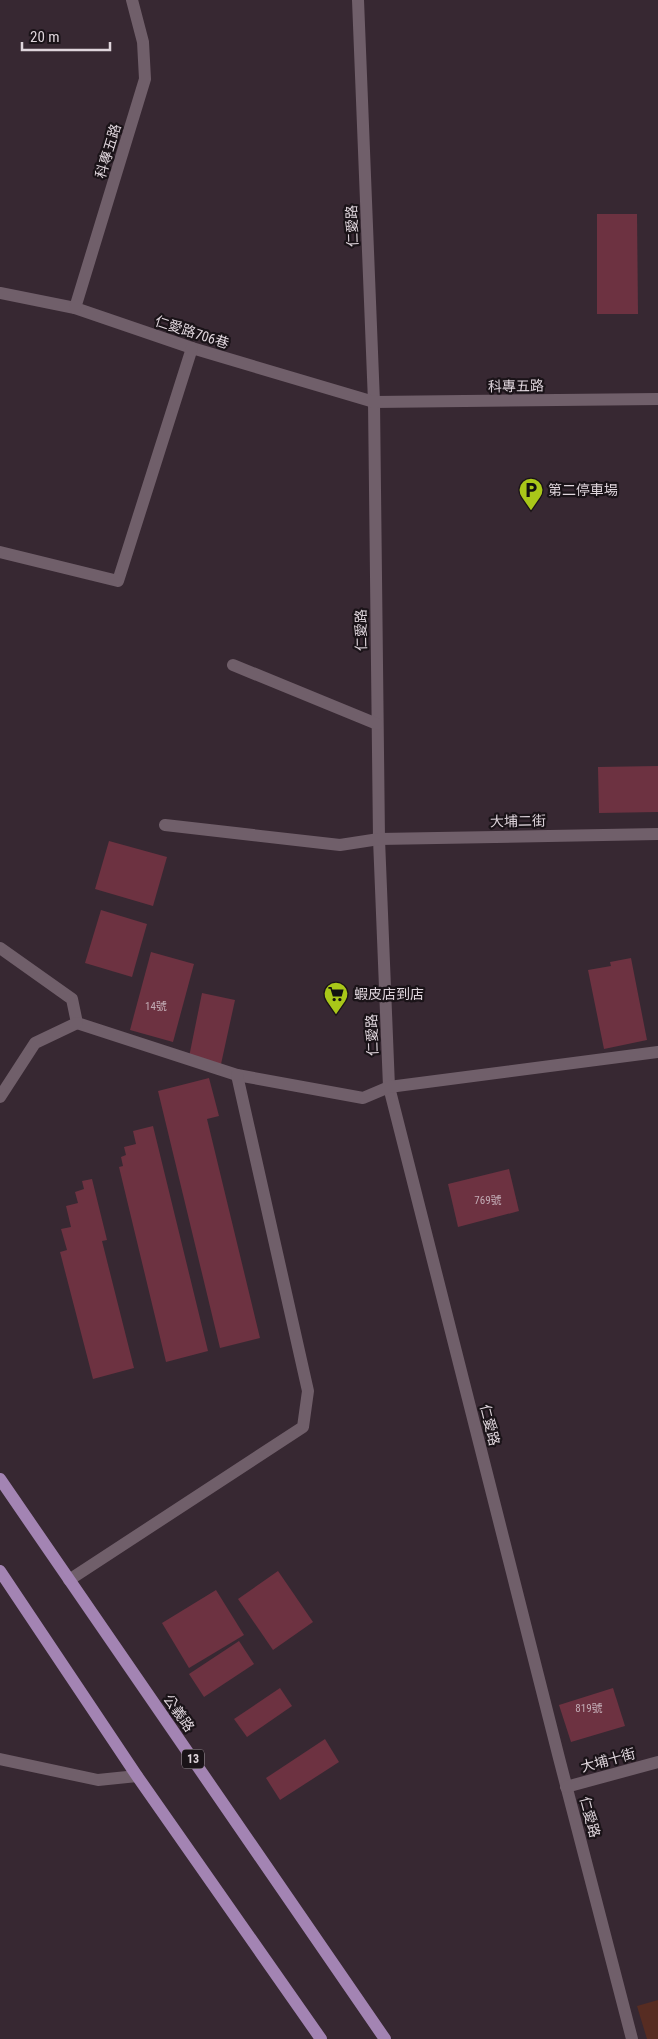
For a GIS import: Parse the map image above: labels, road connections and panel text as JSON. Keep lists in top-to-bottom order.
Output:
{
  "streets": {
    "main road": ["公義路", "13"],
    "street": [
      "科專五路",
      "仁愛路",
      "仁愛路706巷",
      "大埔二街",
      "大埔十街"
    ]
  },
  "crossings": [
    ["科專五路", "仁愛路"],
    ["科專五路", "仁愛路706巷"],
    ["仁愛路", "仁愛路706巷"],
    ["仁愛路", "大埔二街"],
    ["仁愛路", "大埔十街"]
  ],
  "places": {
    "parking": ["第二停車場"],
    "supermarket": ["蝦皮店到店"]
  },
  "house_numbers": ["14號", "769號", "819號"],
  "scale_bar": "20 m"
}
